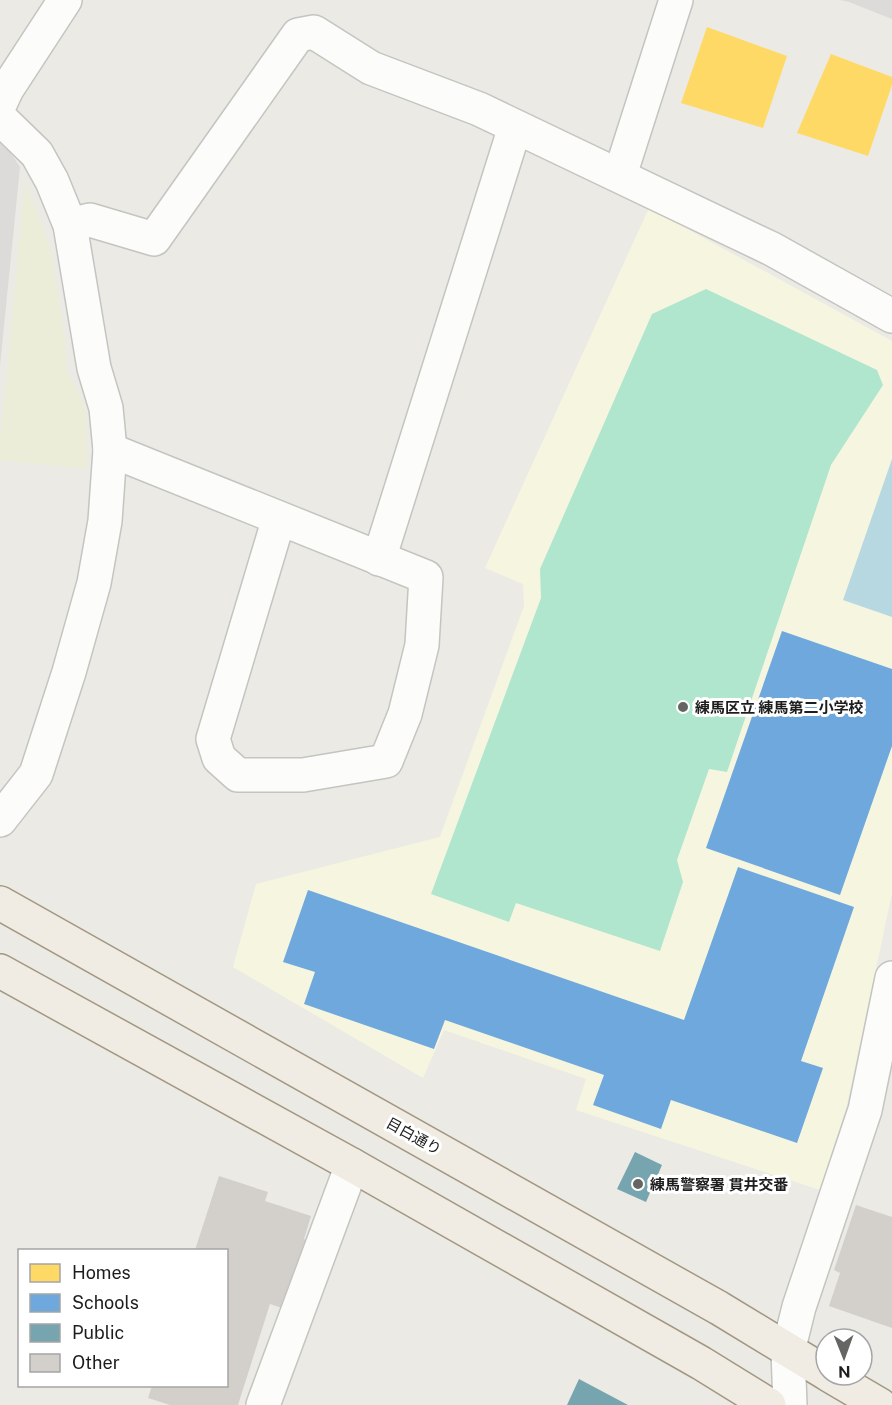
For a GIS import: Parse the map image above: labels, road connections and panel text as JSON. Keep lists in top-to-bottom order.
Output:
{
  "streets": {
    "main road": ["目白通り"]
  },
  "places": ["練馬区立 練馬第二小学校", "練馬警察署 貫井交番"],
  "legend": [
    "Homes",
    "Schools",
    "Public",
    "Other"
  ],
  "north": "bottom"
}
